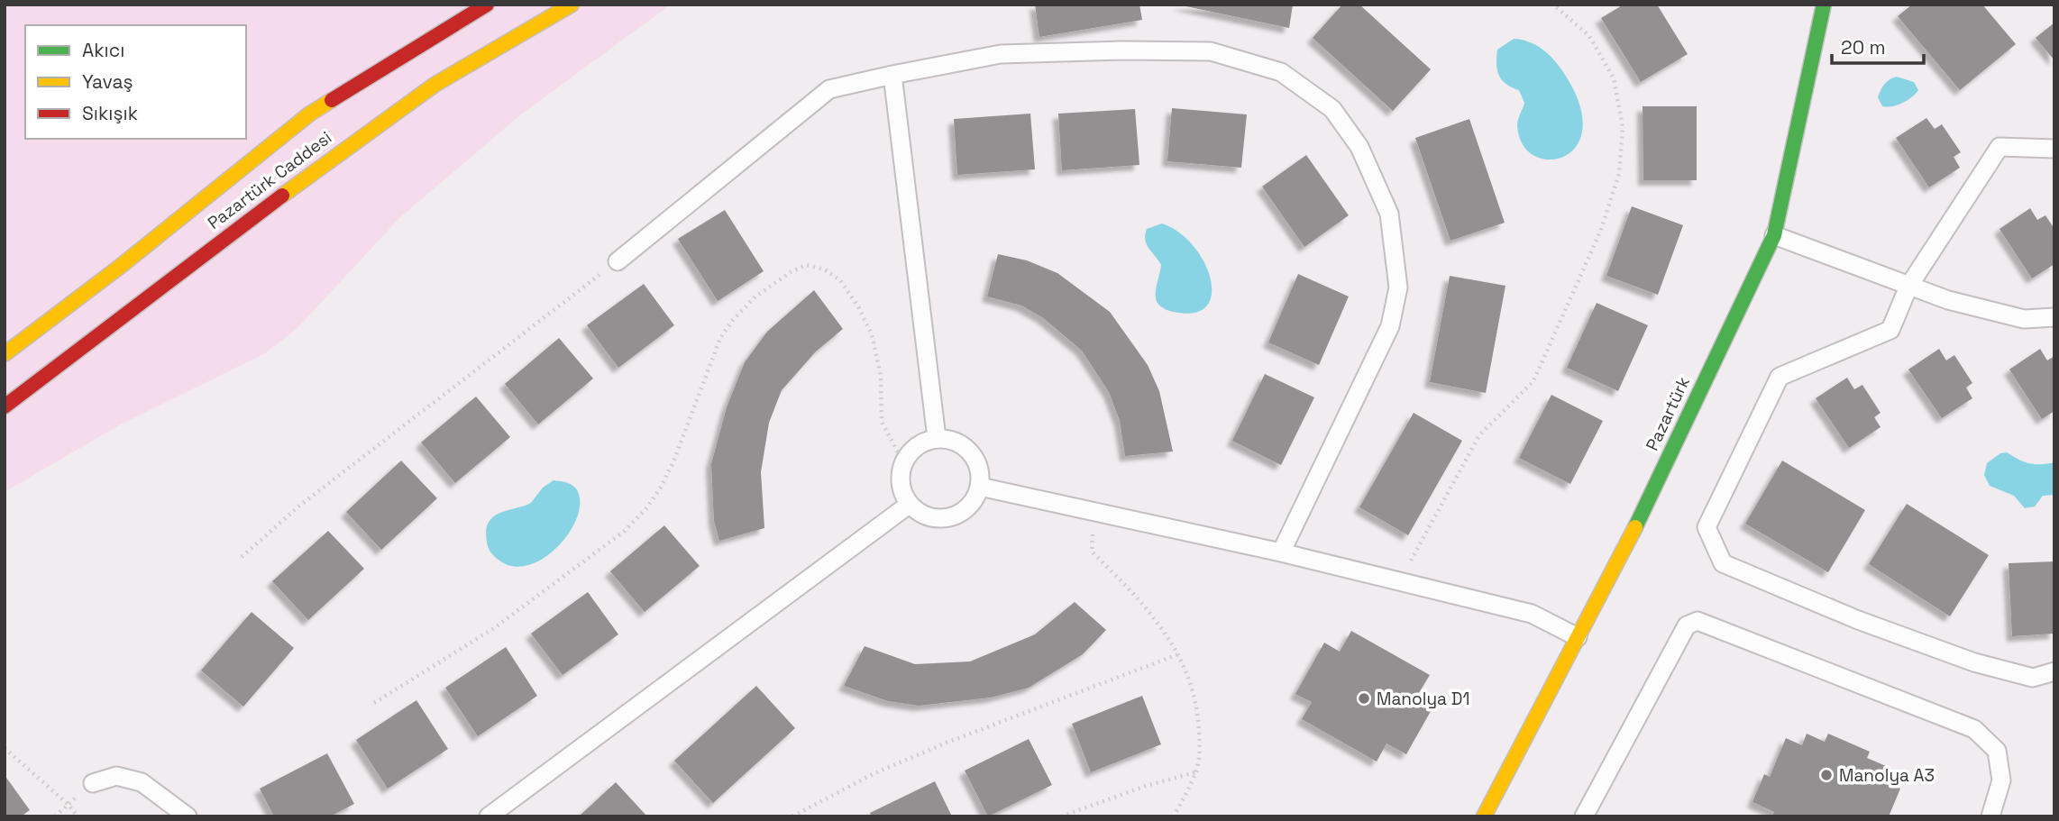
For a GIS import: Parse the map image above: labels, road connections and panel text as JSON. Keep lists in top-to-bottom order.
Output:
{
  "streets": {
    "street": ["Pazartürk Caddesi", "Pazartürk"]
  },
  "places": ["Manolya D1", "Manolya A3"],
  "legend": ["Akıcı", "Yavaş", "Sıkışık"],
  "scale_bar": "20 m"
}
